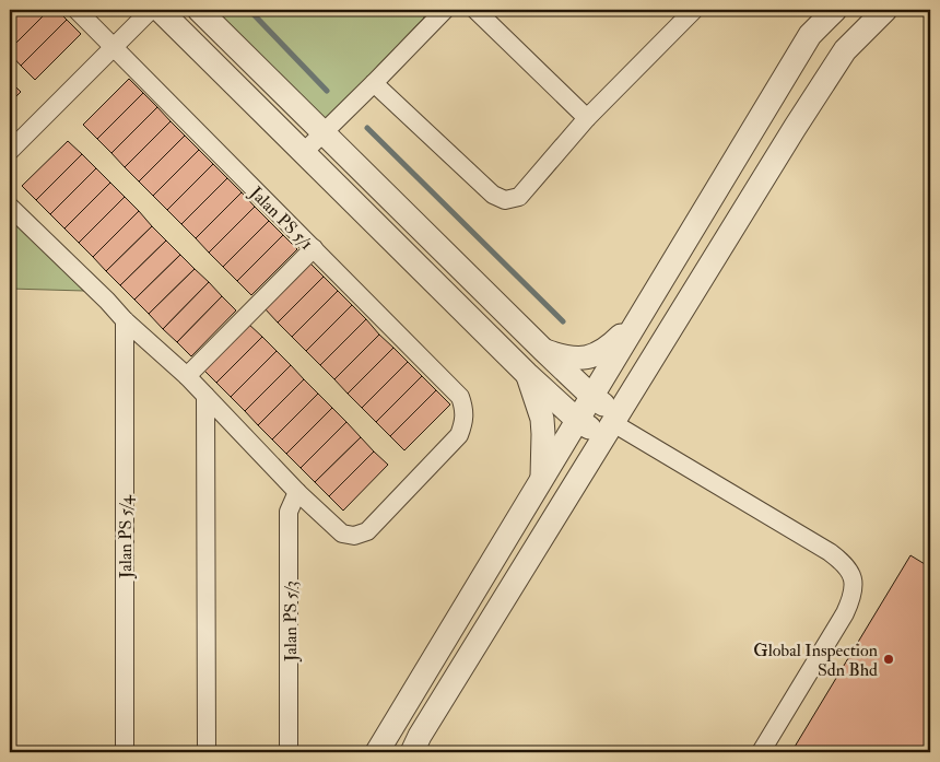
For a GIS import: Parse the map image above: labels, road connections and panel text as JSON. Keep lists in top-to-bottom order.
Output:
{
  "streets": {
    "street": ["Jalan PS 5/1", "Jalan PS 5/4", "Jalan PS 5/3"]
  },
  "crossings": [
    ["Jalan PS 5/1", "Jalan PS 5/3"]
  ],
  "places": ["Global Inspection Sdn Bhd"]
}
